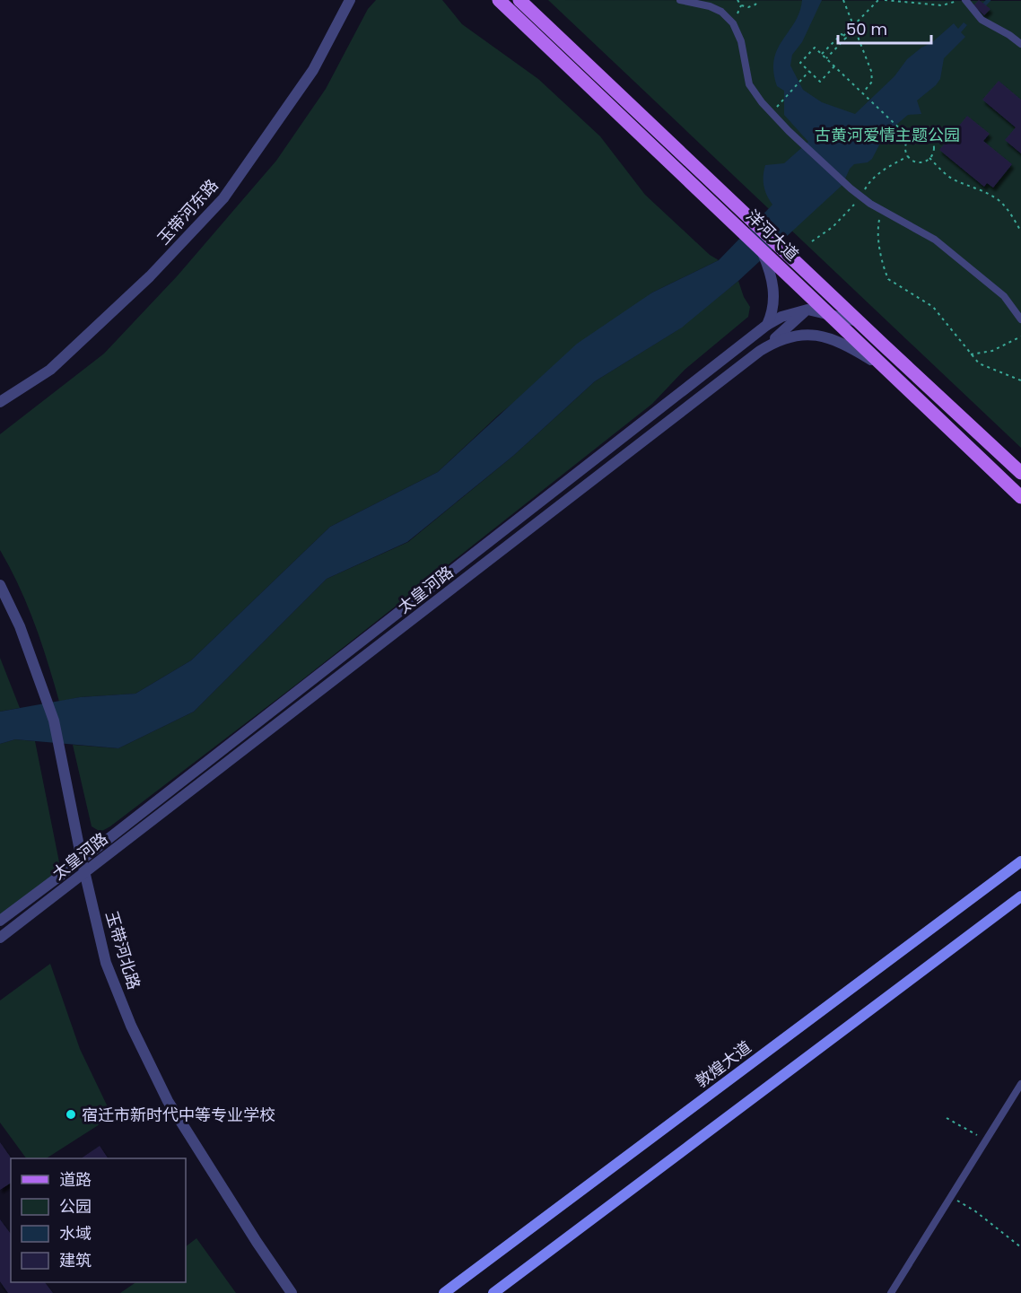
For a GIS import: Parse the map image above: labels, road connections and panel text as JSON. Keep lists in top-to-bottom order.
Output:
{
  "streets": {
    "main road": ["洋河大道", "敦煌大道"],
    "street": ["玉带河东路", "太皇河路", "玉带河北路"]
  },
  "crossings": [
    ["洋河大道", "太皇河路"],
    ["太皇河路", "玉带河北路"]
  ],
  "parks": ["古黄河爱情主题公园"],
  "places": ["宿迁市新时代中等专业学校"],
  "legend": [
    "道路",
    "公园",
    "水域",
    "建筑"
  ],
  "scale_bar": "50 m"
}
